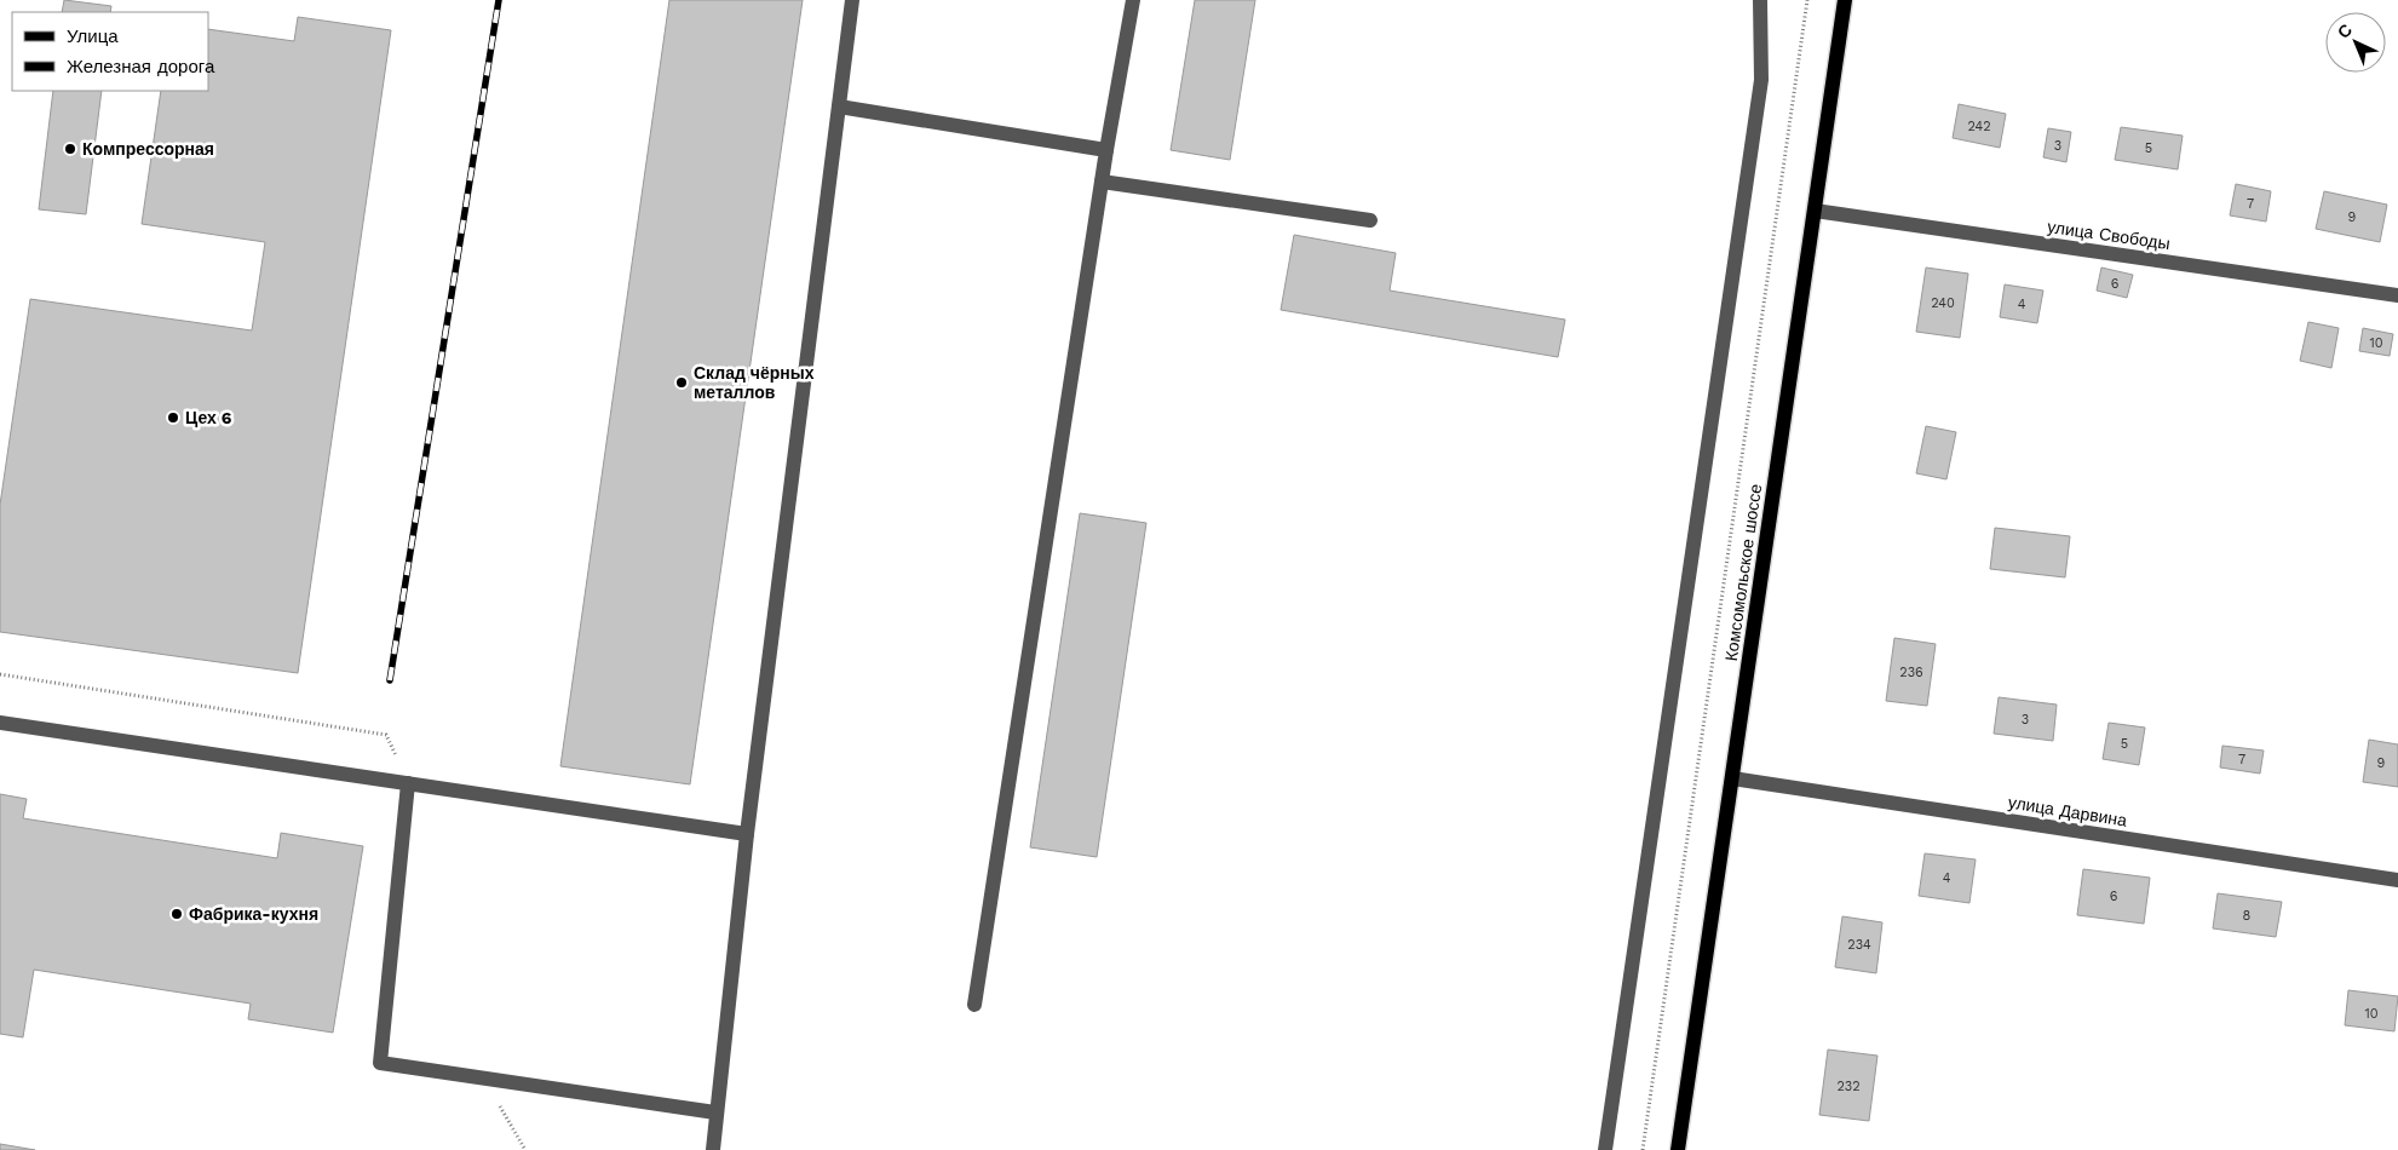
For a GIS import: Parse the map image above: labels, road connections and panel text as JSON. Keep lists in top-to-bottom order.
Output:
{
  "streets": {
    "main road": ["Комсомольское шоссе"],
    "street": ["улица Свободы", "улица Дарвина"]
  },
  "crossings": [
    ["улица Свободы", "Комсомольское шоссе"],
    ["Комсомольское шоссе", "улица Дарвина"]
  ],
  "places": [
    "Компрессорная",
    "Склад чёрных металлов",
    "Цех 6",
    "Фабрика-кухня"
  ],
  "house_numbers": [
    "242",
    "3",
    "5",
    "7",
    "9",
    "6",
    "240",
    "4",
    "10",
    "236",
    "3",
    "5",
    "7",
    "9",
    "4",
    "6",
    "8",
    "234",
    "10",
    "232"
  ],
  "legend": ["Улица", "Железная дорога"],
  "north": "top left"
}
